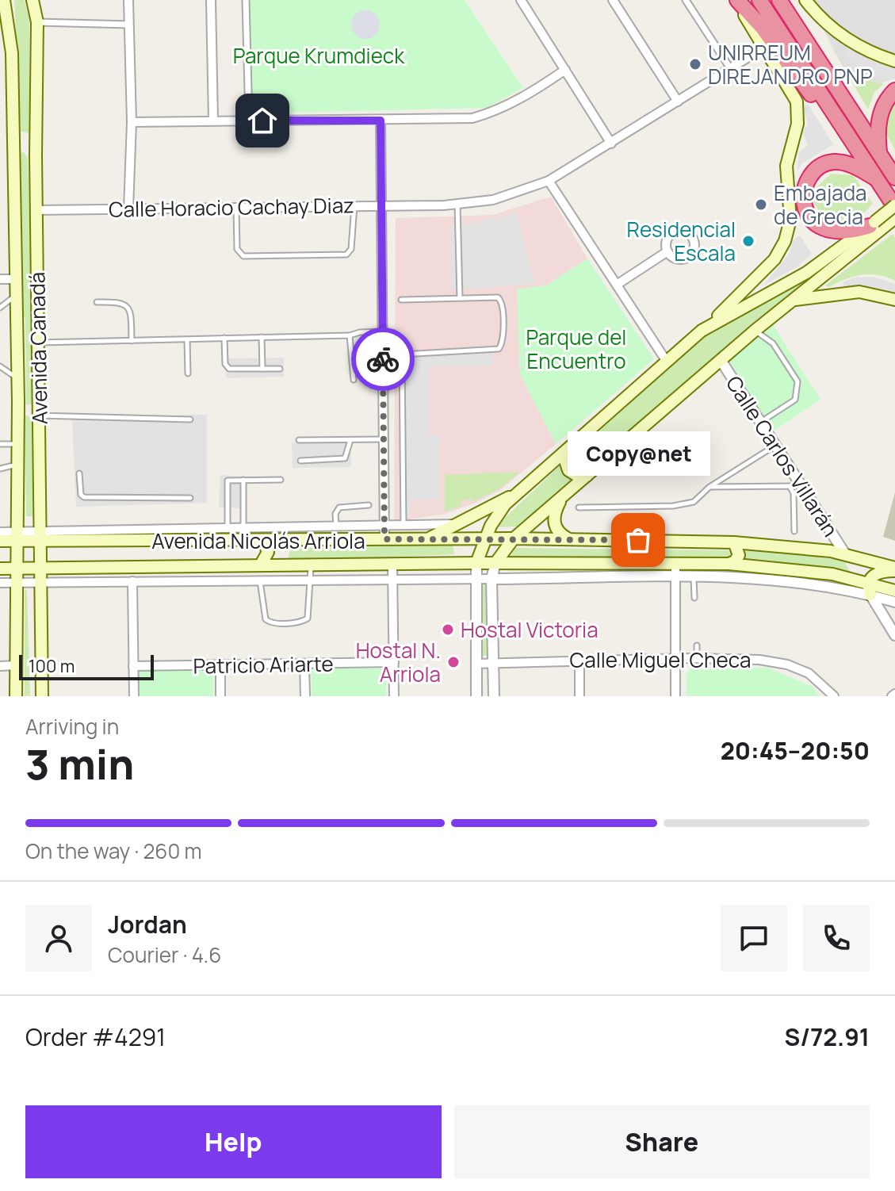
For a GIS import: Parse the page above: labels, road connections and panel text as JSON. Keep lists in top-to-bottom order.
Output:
{
  "streets": {
    "main road": ["Avenida Canadá", "Avenida Nicolás Arriola"],
    "street": [
      "Calle Horacio Cachay Diaz",
      "Calle Carlos Villarán",
      "Calle Miguel Checa",
      "Patricio Ariarte"
    ]
  },
  "crossings": [
    ["Calle Horacio Cachay Diaz", "Avenida Canadá"],
    ["Avenida Canadá", "Avenida Nicolás Arriola"],
    ["Calle Carlos Villarán", "Avenida Nicolás Arriola"]
  ],
  "parks": ["Parque Krumdieck", "Parque del Encuentro"],
  "places": [
    "UNIRREUM DIREJANDRO PNP",
    "Embajada de Grecia",
    "Residencial Escala",
    "Copy@net",
    "Hostal Victoria",
    "Hostal N. Arriola"
  ],
  "scale_bar": "100 m",
  "page": {
    "bubble": "Copy@net",
    "scale": "100 m",
    "heading": ["3 min", "Arriving in", "20:45–20:50"],
    "panel": [
      "Jordan",
      "Courier · 4.6",
      "Order #4291",
      "S/72.91"
    ],
    "bar": "On the way · 260 m",
    "buttons": ["Help", "Share"]
  }
}
